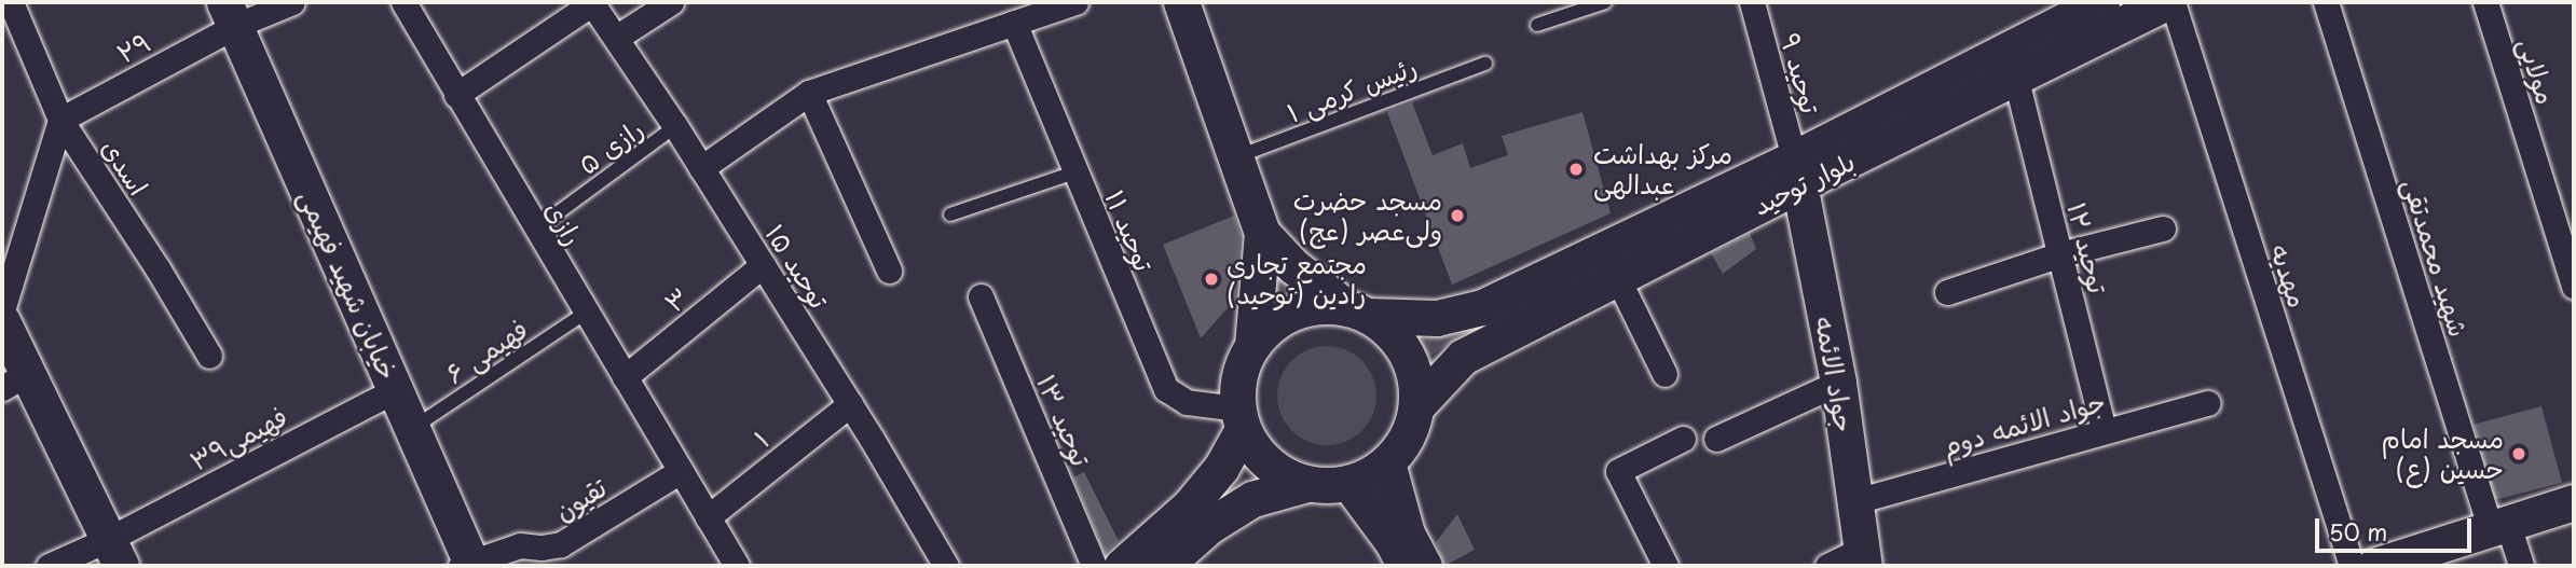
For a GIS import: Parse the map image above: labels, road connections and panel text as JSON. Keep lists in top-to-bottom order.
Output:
{
  "streets": {
    "main road": ["بلوار توحید", "خیابان شهید فهیمی", "جواد الائمه"],
    "street": [
      "۲۹",
      "مولایی",
      "توحید ۹",
      "اسدی",
      "رازی",
      "توحید ۱۱",
      "توحید ۱۲",
      "شهید محمدتقی",
      "توحید ۱۵",
      "مهدیه",
      "۳",
      "توحید ۱۳",
      "جواد الائمه دوم",
      "فهیمی۳۹",
      "۱",
      "تقیون"
    ],
    "lane": ["رئیس کرمی ۱", "رازی ۵", "فهیمی ۶"]
  },
  "crossings": [
    ["۲۹", "اسدی"],
    ["۲۹", "خیابان شهید فهیمی"],
    ["توحید ۹", "بلوار توحید"],
    ["توحید ۹", "جواد الائمه"],
    ["رازی ۵", "رازی"],
    ["رازی ۵", "توحید ۱۵"],
    ["بلوار توحید", "توحید ۱۱"],
    ["بلوار توحید", "توحید ۱۲"],
    ["بلوار توحید", "مهدیه"],
    ["بلوار توحید", "جواد الائمه"],
    ["رازی", "۳"],
    ["رازی", "فهیمی ۶"],
    ["رازی", "۱"],
    ["رازی", "تقیون"],
    ["توحید ۱۲", "جواد الائمه دوم"],
    ["توحید ۱۵", "۳"],
    ["توحید ۱۵", "۱"],
    ["خیابان شهید فهیمی", "فهیمی ۶"],
    ["خیابان شهید فهیمی", "فهیمی۳۹"],
    ["خیابان شهید فهیمی", "تقیون"],
    ["جواد الائمه", "جواد الائمه دوم"]
  ],
  "places": [
    "مرکز بهداشت عبدالهی",
    "مسجد حضرت ولی‌عصر (عج)",
    "مجتمع تجاری رادین (توحید)",
    "مسجد امام حسین (ع)"
  ],
  "scale_bar": "50 m"
}
